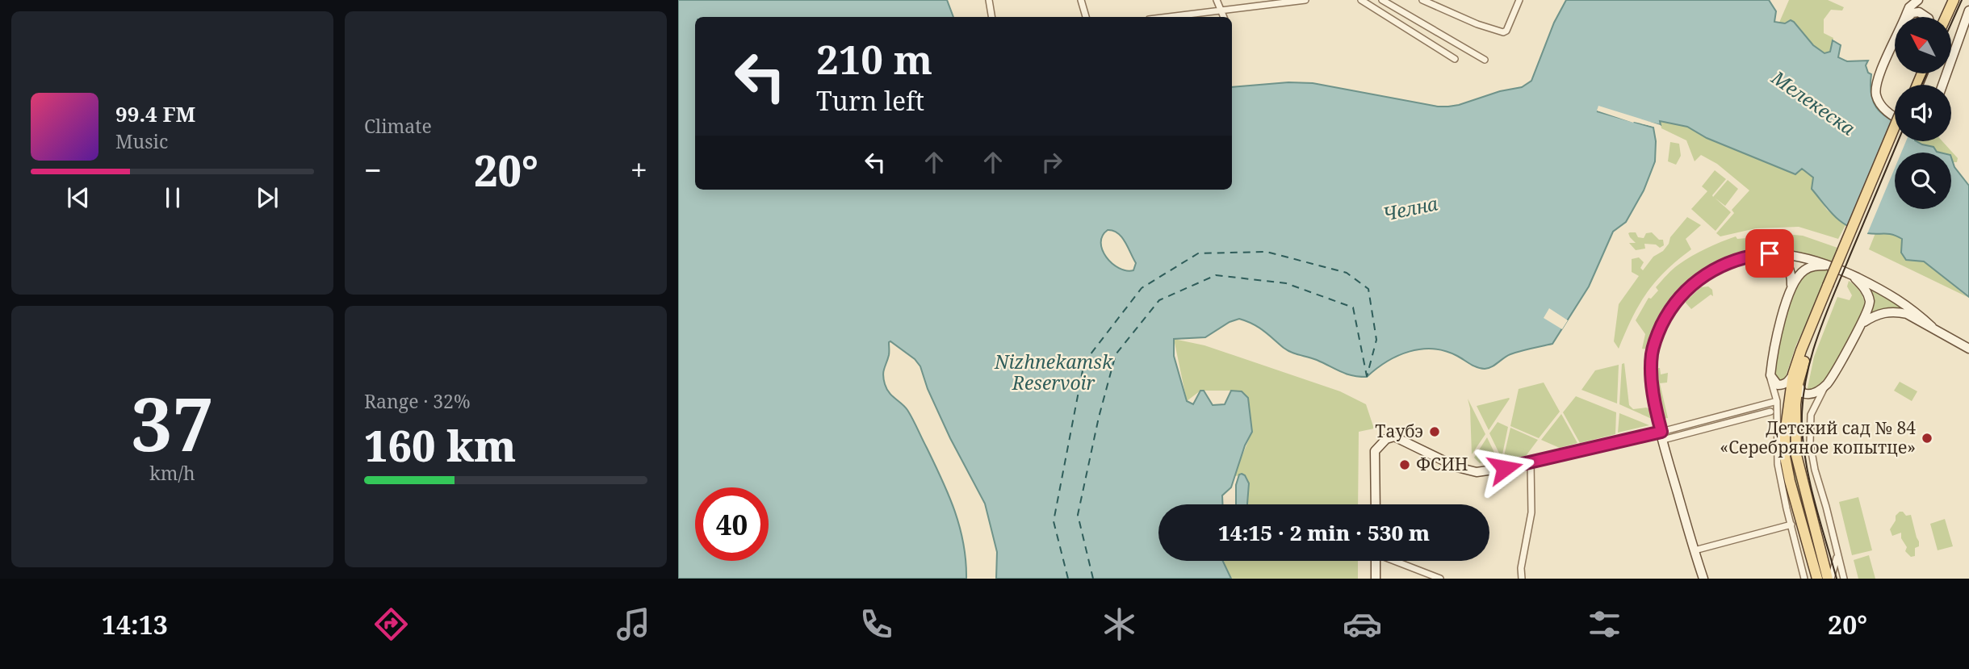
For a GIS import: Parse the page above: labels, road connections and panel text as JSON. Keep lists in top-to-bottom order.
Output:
{
  "water": ["Мелекеска", "Челна", "Nizhnekamsk Reservoir"],
  "places": ["Таубэ", "Детский сад № 84 «Серебряное копытце»", "ФСИН"],
  "north": "top left",
  "page": {
    "tile": [
      "Climate",
      ["37", "km/h"],
      ["Range · 32%", "160 km"]
    ],
    "turn": ["210 m", "Turn left"],
    "song": ["99.4 FM", "Music"],
    "heat": ["−", "20°", "+"],
    "limit": "40",
    "trip": "14:15 · 2 min · 530 m",
    "tabs": ["14:13", "20°"]
  }
}
